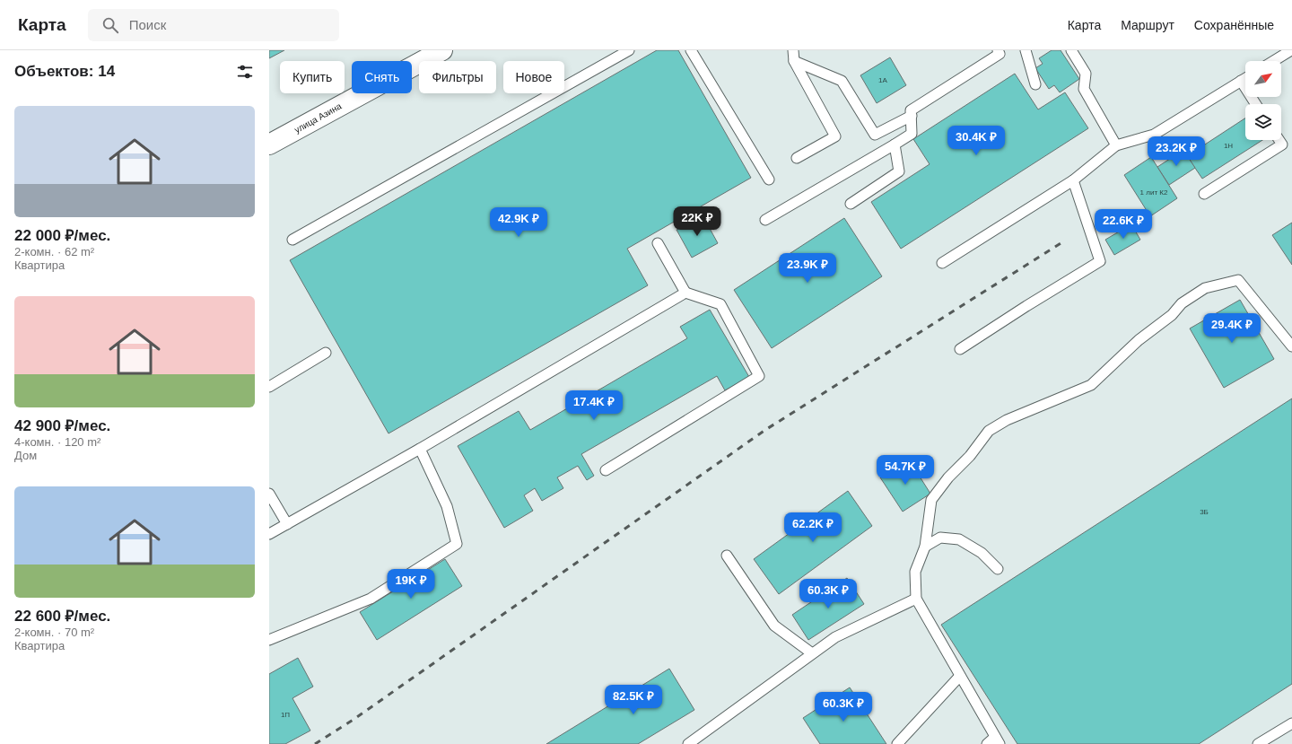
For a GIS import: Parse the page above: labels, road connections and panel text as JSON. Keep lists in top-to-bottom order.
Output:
{
  "streets": {
    "main road": ["улица Азина"]
  },
  "house_numbers": [
    "1А",
    "1Н",
    "1 лит К2",
    "3Б",
    "1П"
  ],
  "north": "top right",
  "page": {
    "header": "Карта",
    "search": "Поиск",
    "nav": ["Карта", "Маршрут", "Сохранённые"],
    "heading": "Объектов: 14",
    "chip": [
      "Купить",
      "Снять",
      "Фильтры",
      "Новое"
    ],
    "list": [
      {
        "name": "22 000 ₽/мес.",
        "note": "2-комн. · 62 m² · Квартира"
      },
      {
        "name": "42 900 ₽/мес.",
        "note": "4-комн. · 120 m² · Дом"
      },
      {
        "name": "22 600 ₽/мес.",
        "note": "2-комн. · 70 m² · Квартира"
      }
    ],
    "price": [
      "30.4K ₽",
      "23.2K ₽",
      "22K ₽",
      "42.9K ₽",
      "22.6K ₽",
      "23.9K ₽",
      "29.4K ₽",
      "17.4K ₽",
      "54.7K ₽",
      "62.2K ₽",
      "19K ₽",
      "60.3K ₽",
      "82.5K ₽",
      "60.3K ₽"
    ]
  }
}
